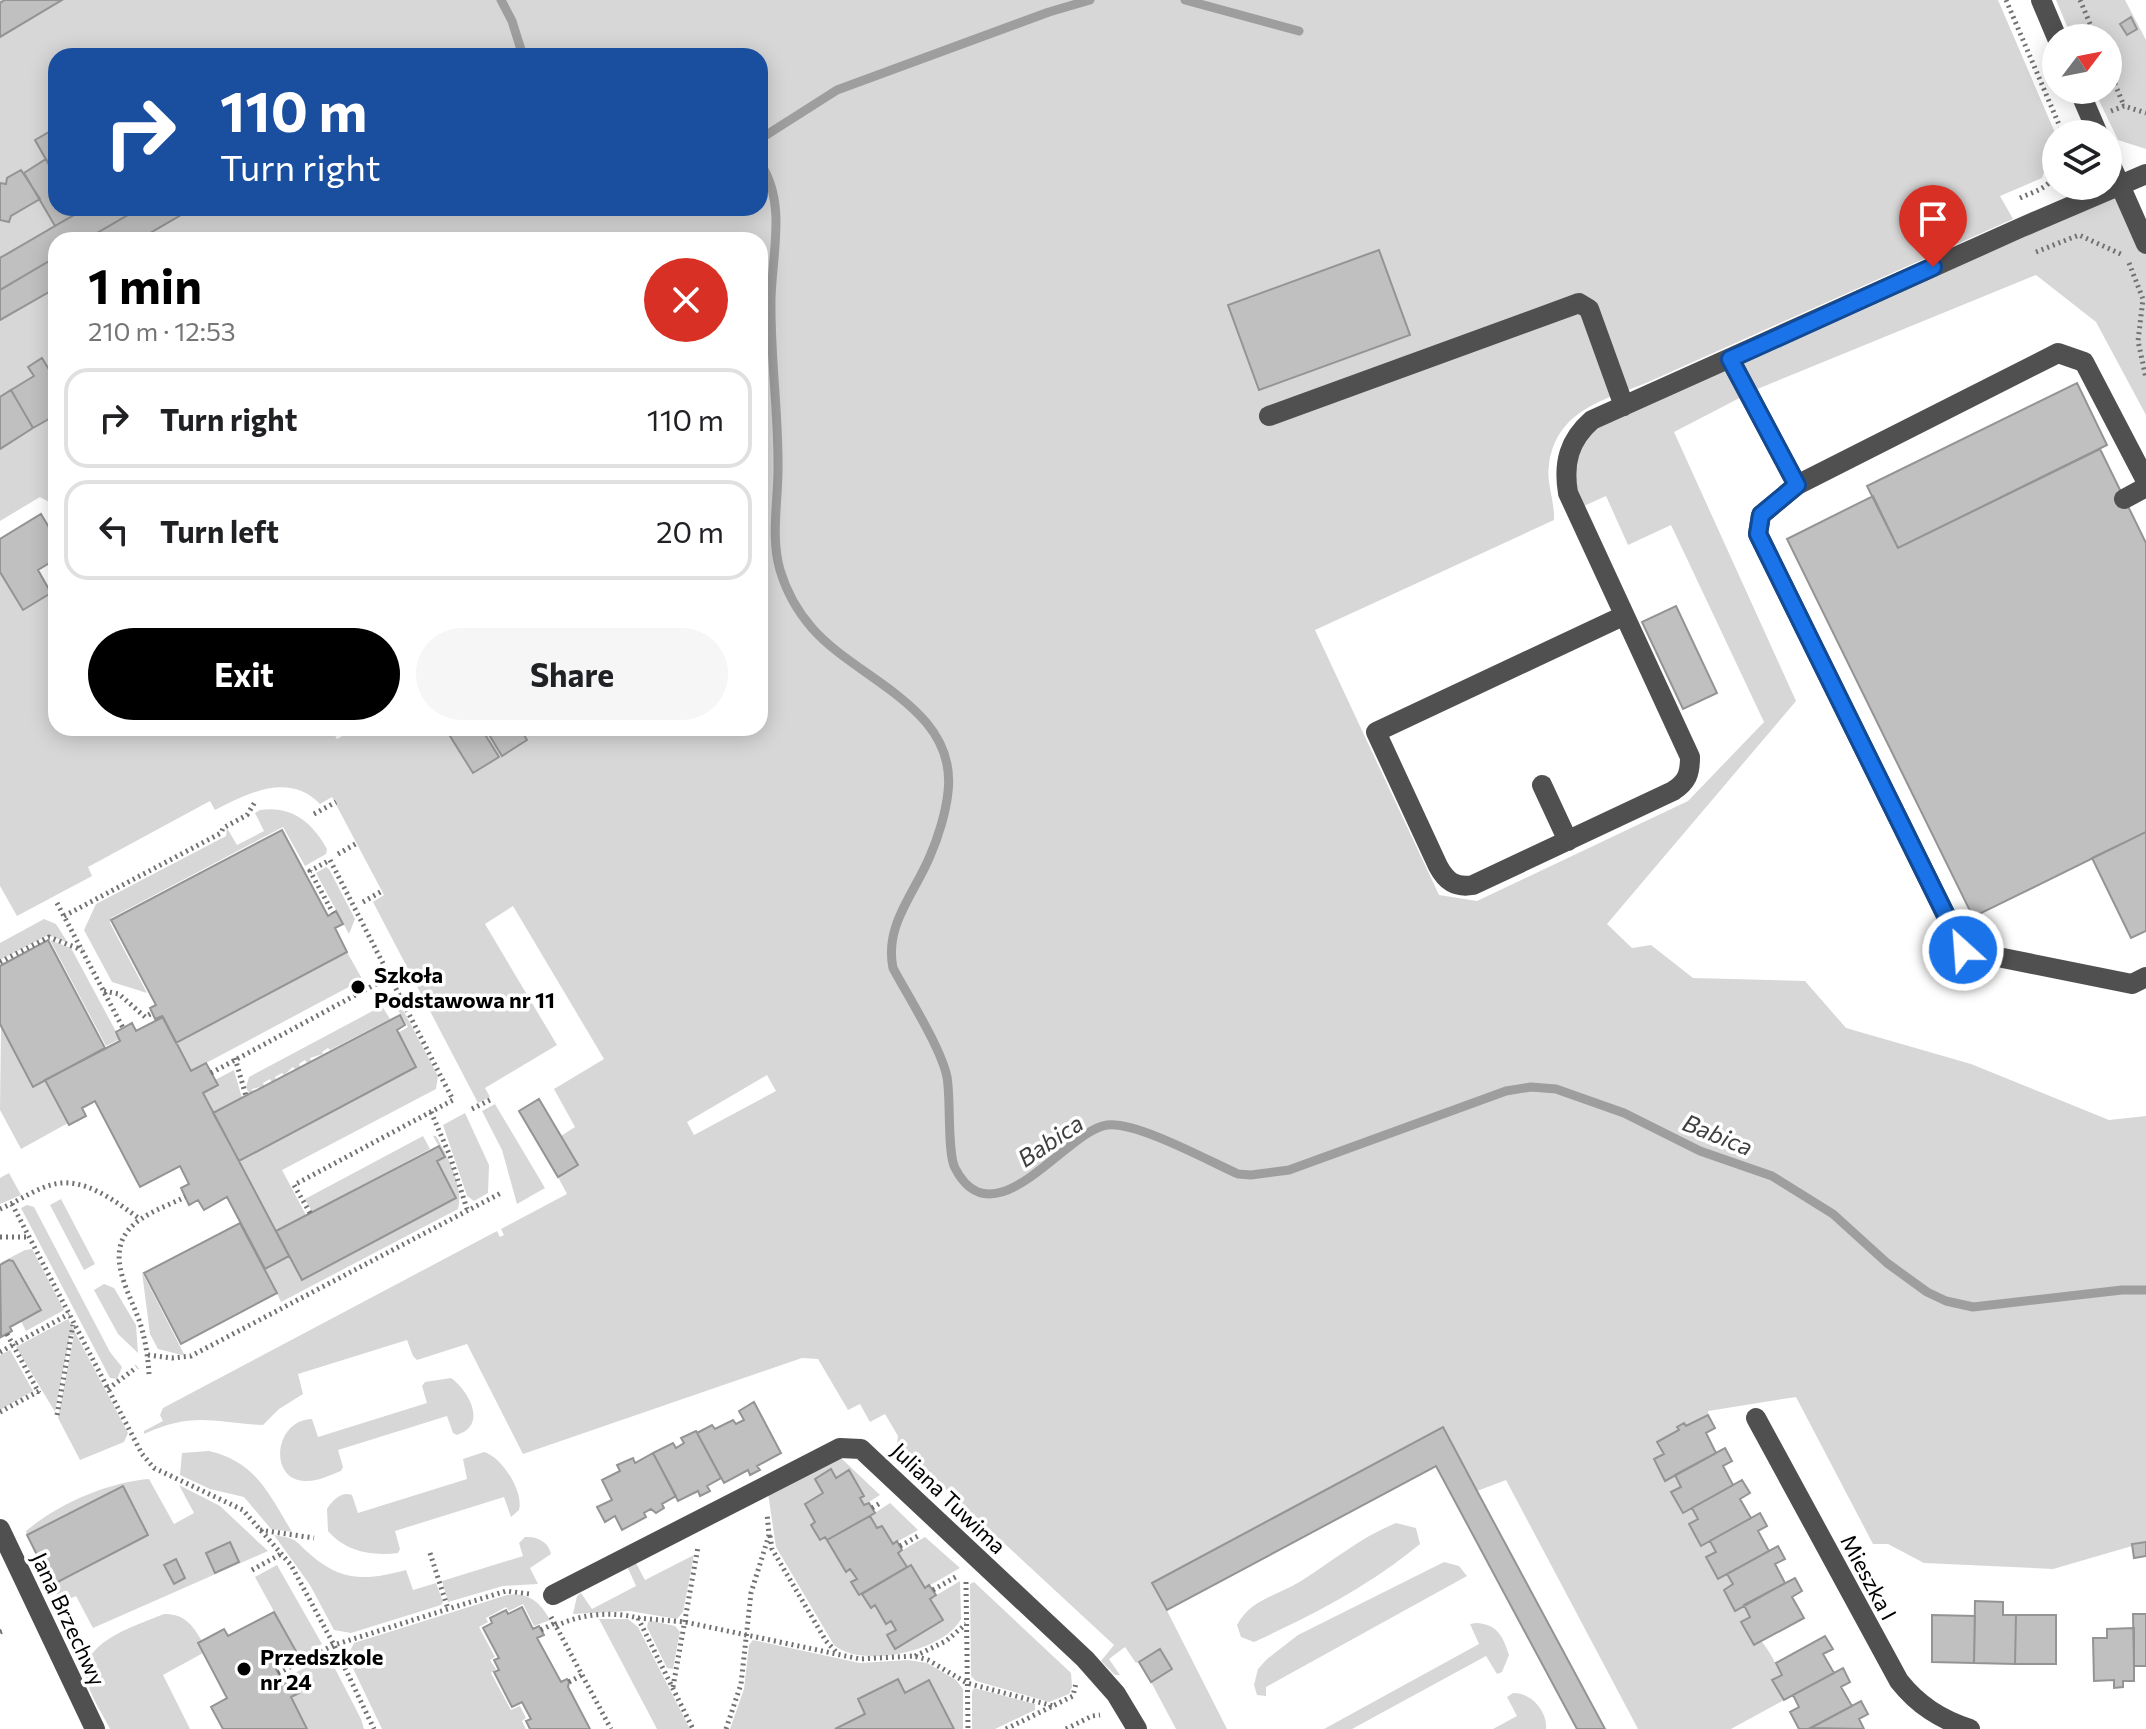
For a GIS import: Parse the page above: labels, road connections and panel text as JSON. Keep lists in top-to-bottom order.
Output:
{
  "streets": {
    "street": ["Juliana Tuwima", "Mieszka I", "Jana Brzechwy"]
  },
  "water": ["Babica"],
  "places": ["Szkoła Podstawowa nr 11", "Przedszkole nr 24"],
  "north": "top right",
  "page": {
    "turn": ["110 m", "Turn right"],
    "heading": ["1 min", "210 m · 12:53"],
    "list": [
      {
        "name": "Turn right",
        "value": "110 m"
      },
      {
        "name": "Turn left",
        "value": "20 m"
      }
    ],
    "buttons": ["Exit", "Share"]
  }
}
